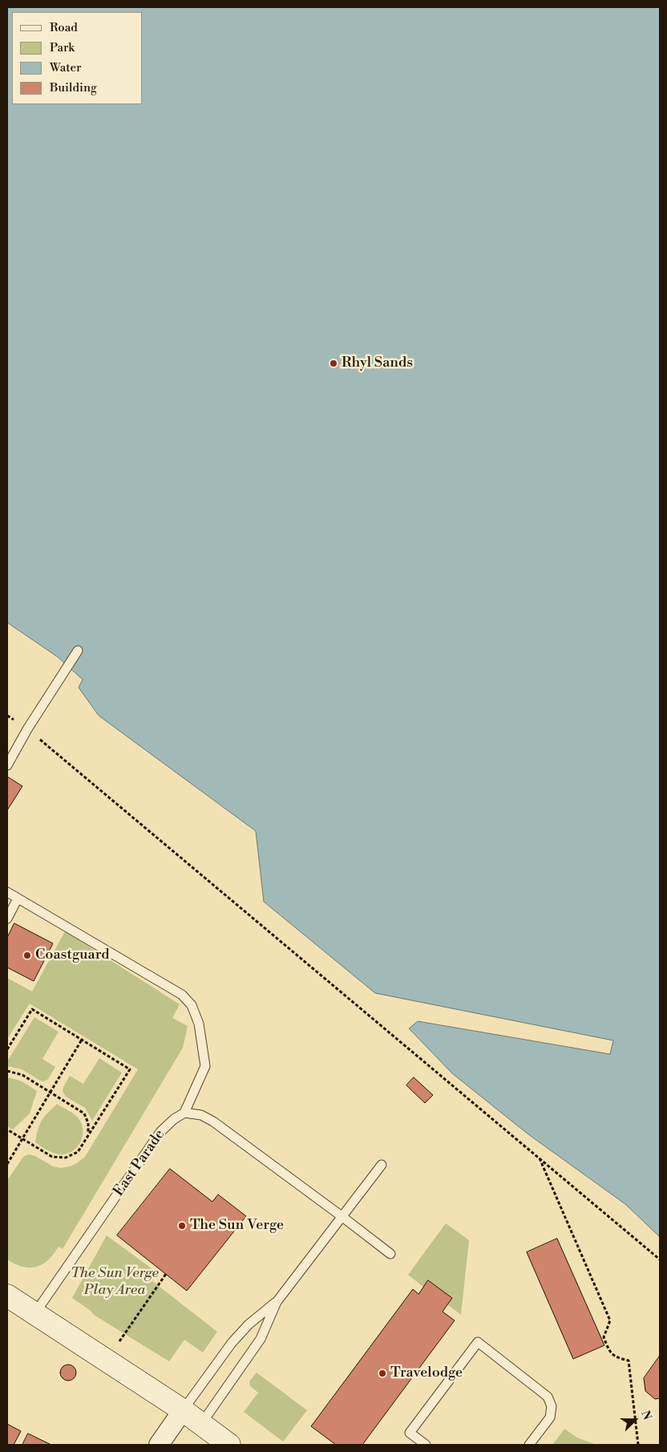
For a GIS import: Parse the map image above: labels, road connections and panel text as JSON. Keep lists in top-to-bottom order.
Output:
{
  "streets": {
    "lane": ["East Parade"]
  },
  "parks": ["The Sun Verge Play Area"],
  "places": [
    "Rhyl Sands",
    "Coastguard",
    "The Sun Verge",
    "Travelodge"
  ],
  "legend": [
    "Road",
    "Park",
    "Water",
    "Building"
  ],
  "north": "right"
}
